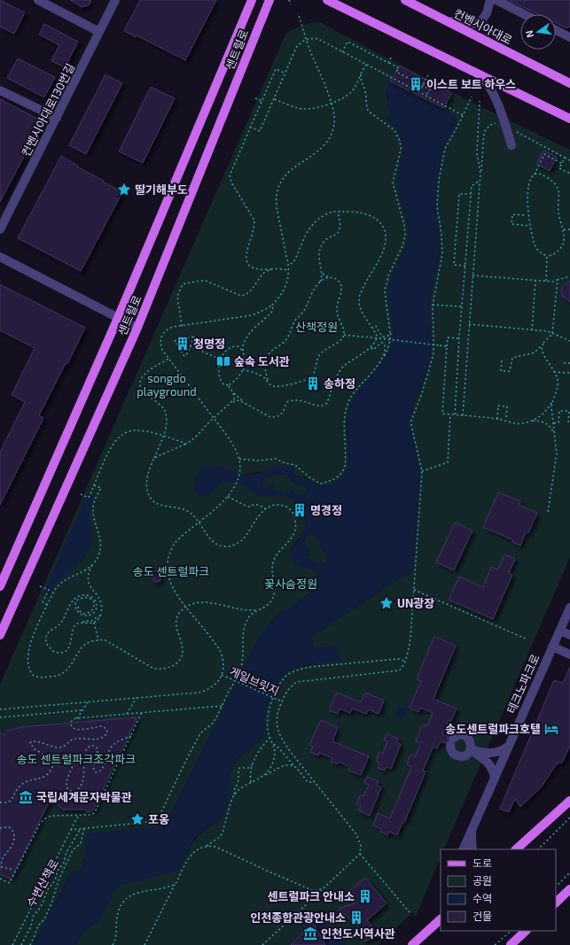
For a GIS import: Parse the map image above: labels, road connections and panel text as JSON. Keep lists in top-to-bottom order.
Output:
{
  "streets": {
    "main road": ["컨벤시아대로", "센트럴로"],
    "street": ["컨벤시아대로130번길", "테크노파크로"],
    "path": ["게일브릿지", "수변산책로"]
  },
  "parks": [
    "산책정원",
    "songdo playground",
    "송도 센트럴파크",
    "꽃사슴정원",
    "송도 센트럴파크조각파크"
  ],
  "places": {
    "building": [
      "이스트 보트 하우스",
      "청명정",
      "송하정",
      "명경정",
      "센트럴파크 안내소",
      "인천종합관광안내소"
    ],
    "place": ["딸기해부도", "UN광장", "포옹"],
    "library": ["숲속 도서관"],
    "hotel": ["송도센트럴파크호텔"],
    "museum": ["국립세계문자박물관", "인천도시역사관"]
  },
  "legend": [
    "도로",
    "공원",
    "수역",
    "건물"
  ],
  "north": "left"
}
